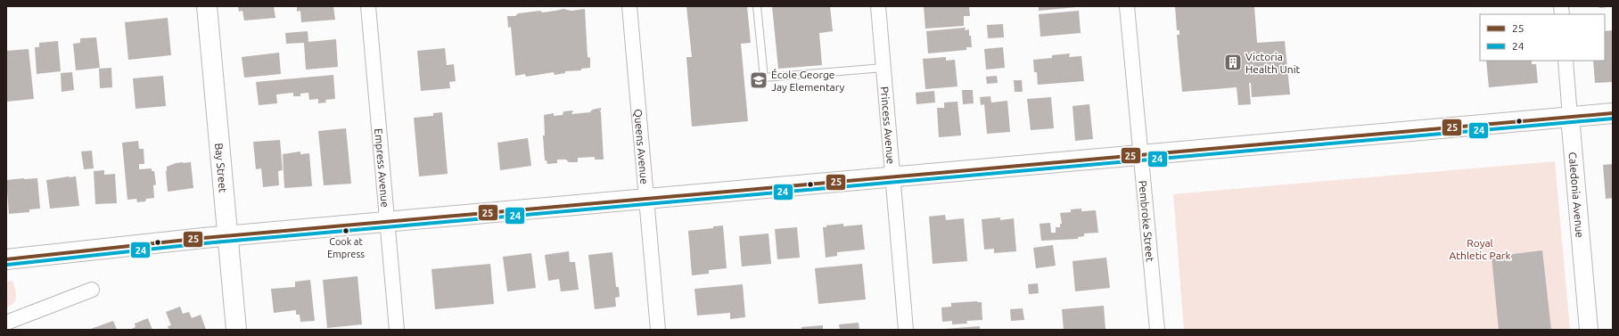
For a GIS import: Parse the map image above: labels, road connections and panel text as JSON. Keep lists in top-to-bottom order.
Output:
{
  "streets": {
    "main road": ["Bay Street"],
    "street": [
      "Princess Avenue",
      "Queens Avenue",
      "Empress Avenue",
      "Caledonia Avenue",
      "Pembroke Street"
    ]
  },
  "parks": ["Royal Athletic Park"],
  "places": {
    "building": ["Victoria Health Unit"],
    "school or university": ["École George Jay Elementary"],
    "other": ["Cook at Empress"]
  },
  "lines": ["transit line 25", "transit line 24"],
  "legend": ["25", "24"]
}
